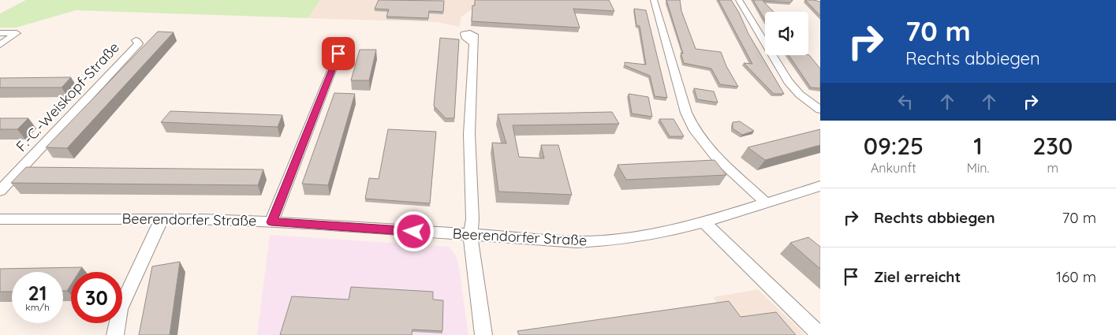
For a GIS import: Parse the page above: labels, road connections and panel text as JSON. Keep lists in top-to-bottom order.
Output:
{
  "streets": {
    "street": ["F.-C.-Weiskopf-Straße", "Beerendorfer Straße"]
  },
  "page": {
    "turn": ["70 m", "Rechts abbiegen"],
    "eta": [
      "09:25",
      "Ankunft",
      "1",
      "Min.",
      "230",
      "m"
    ],
    "list": [
      {
        "name": "Rechts abbiegen",
        "value": "70 m"
      },
      {
        "name": "Ziel erreicht",
        "value": "160 m"
      }
    ],
    "speed": "21 km/h",
    "limit": "30"
  }
}
